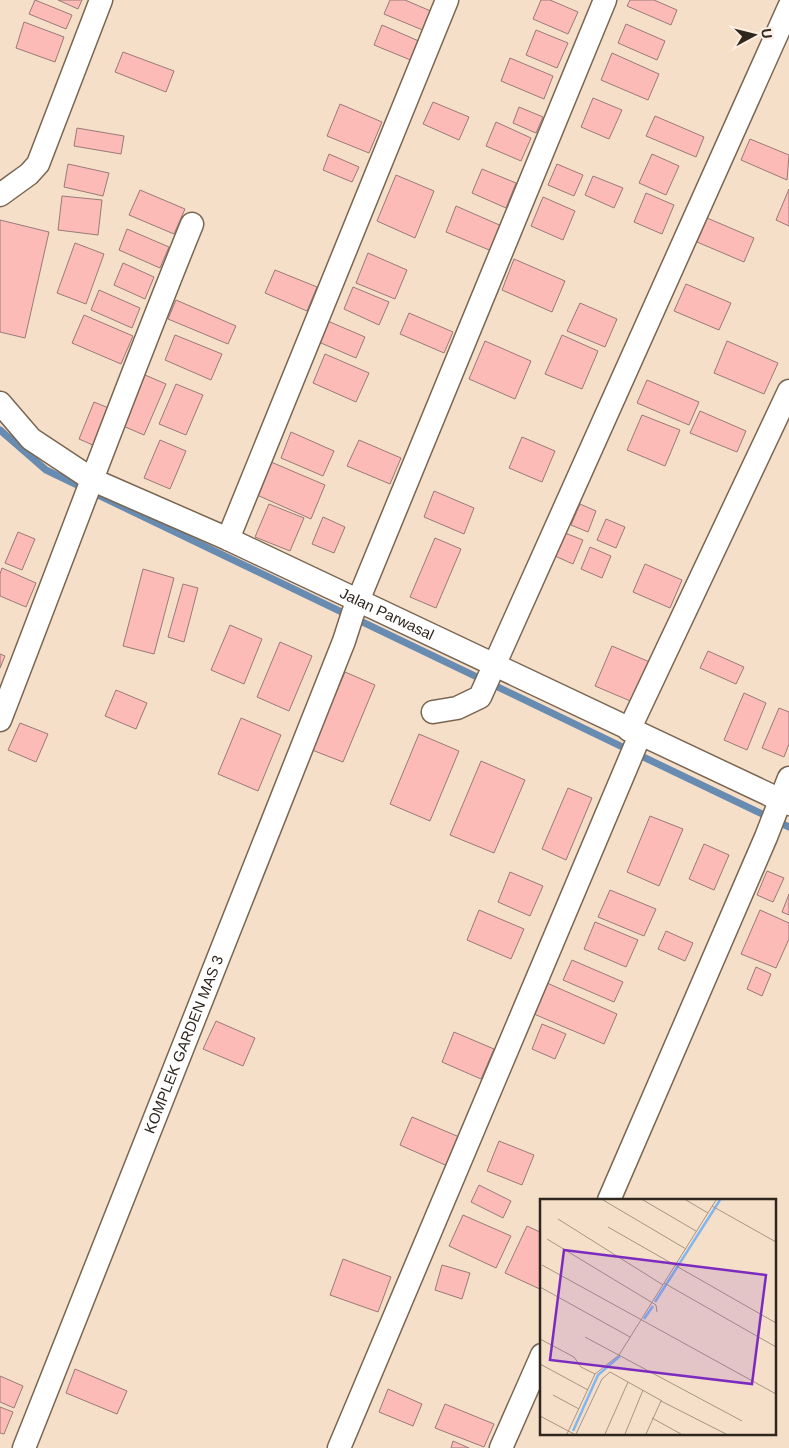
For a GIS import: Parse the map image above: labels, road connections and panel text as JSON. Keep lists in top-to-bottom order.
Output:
{
  "streets": {
    "street": ["Jalan Parwasal", "KOMPLEK GARDEN MAS 3"]
  },
  "crossings": [
    ["Jalan Parwasal", "KOMPLEK GARDEN MAS 3"]
  ],
  "north": "right"
}
